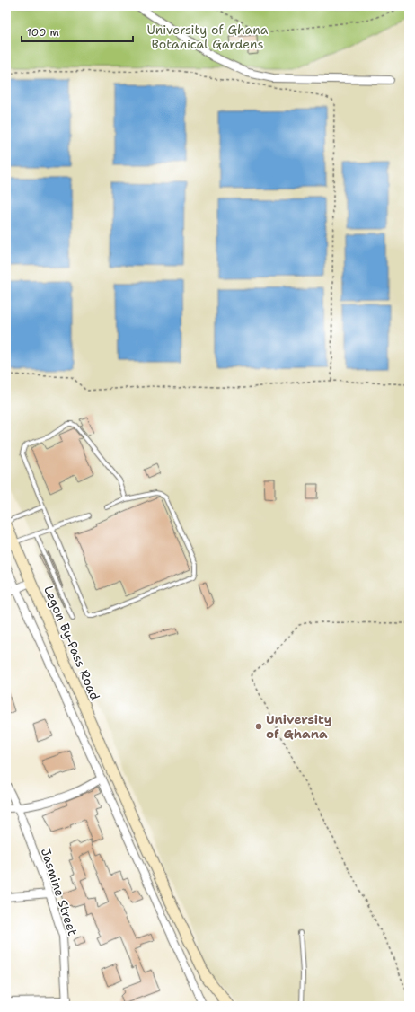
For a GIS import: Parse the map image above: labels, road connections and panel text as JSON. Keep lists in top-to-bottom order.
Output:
{
  "streets": {
    "street": ["Legon By-Pass Road", "Jasmine Street"]
  },
  "parks": ["University of Ghana Botanical Gardens"],
  "places": ["University of Ghana"],
  "scale_bar": "100 m"
}
